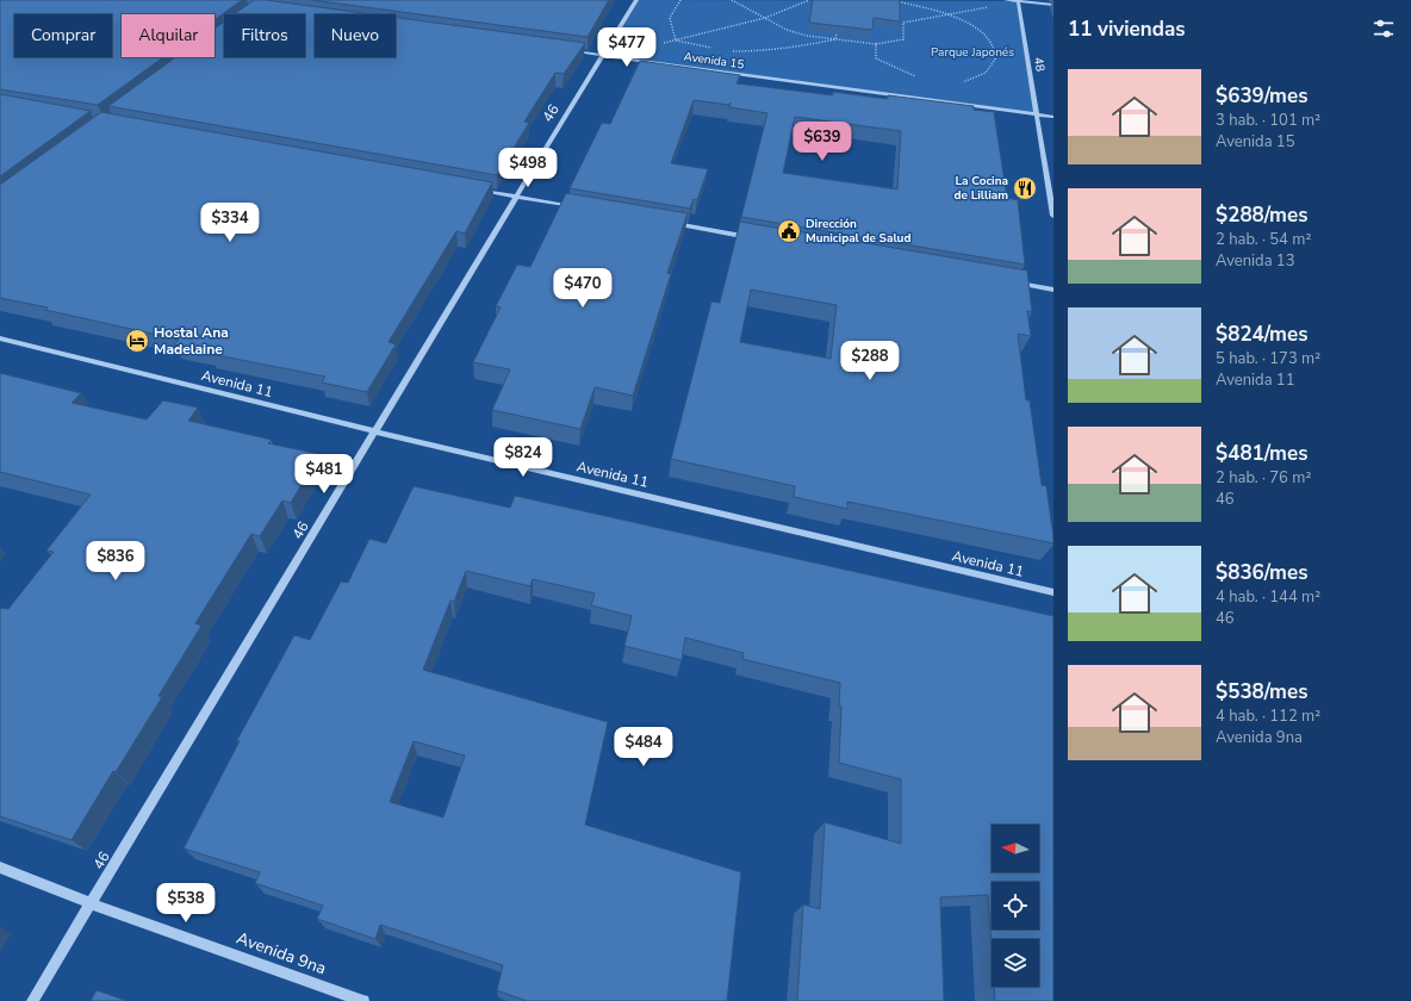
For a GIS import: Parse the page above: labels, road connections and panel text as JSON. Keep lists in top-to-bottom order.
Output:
{
  "streets": {
    "street": [
      "Avenida 15",
      "48",
      "46",
      "Avenida 11",
      "Avenida 9na"
    ]
  },
  "crossings": [
    ["Avenida 15", "48"],
    ["Avenida 15", "46"],
    ["46", "Avenida 11"],
    ["46", "Avenida 9na"]
  ],
  "parks": ["Parque Japonés"],
  "places": {
    "restaurant": ["La Cocina de Lilliam"],
    "public building": ["Dirección Municipal de Salud"],
    "hotel": ["Hostal Ana Madelaine"]
  },
  "north": "left",
  "page": {
    "heading": "11 viviendas",
    "chip": [
      "Comprar",
      "Alquilar",
      "Filtros",
      "Nuevo"
    ],
    "price": [
      "$477",
      "$639",
      "$498",
      "$334",
      "$470",
      "$288",
      "$824",
      "$481",
      "$836",
      "$484",
      "$538"
    ],
    "list": [
      {
        "name": "$639/mes",
        "note": "3 hab. · 101 m² · Avenida 15"
      },
      {
        "name": "$288/mes",
        "note": "2 hab. · 54 m² · Avenida 13"
      },
      {
        "name": "$824/mes",
        "note": "5 hab. · 173 m² · Avenida 11"
      },
      {
        "name": "$481/mes",
        "note": "2 hab. · 76 m² · 46"
      },
      {
        "name": "$836/mes",
        "note": "4 hab. · 144 m² · 46"
      },
      {
        "name": "$538/mes",
        "note": "4 hab. · 112 m² · Avenida 9na"
      }
    ]
  }
}
